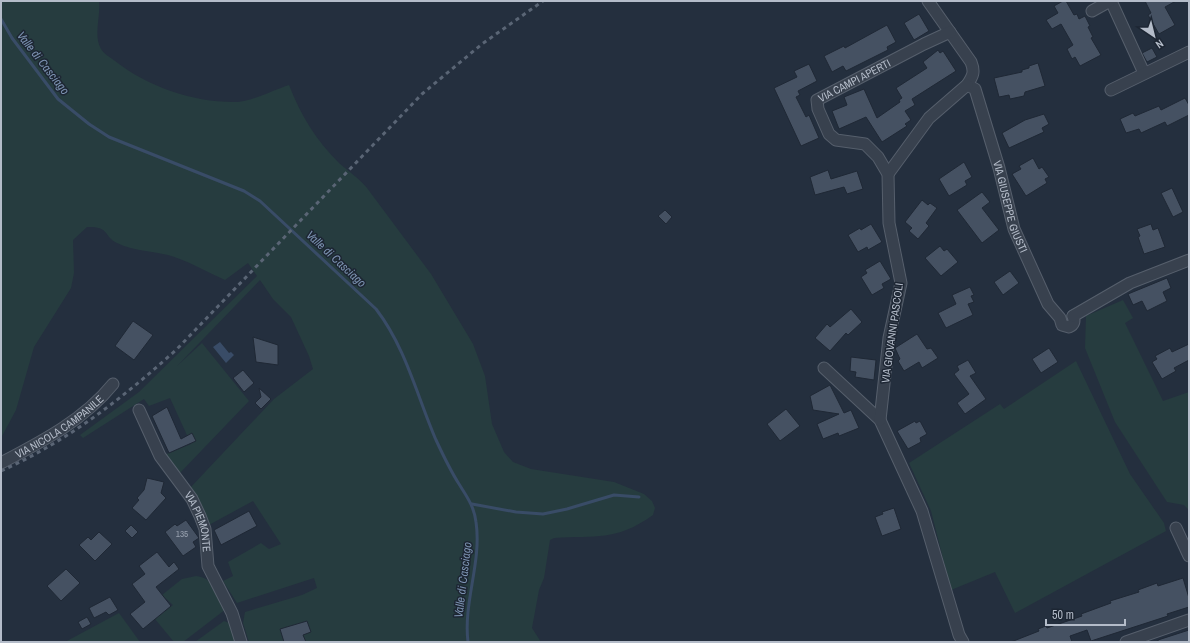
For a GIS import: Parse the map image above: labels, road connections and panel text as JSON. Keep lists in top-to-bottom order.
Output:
{
  "streets": {
    "street": [
      "VIA CAMPI APERTI",
      "VIA GIUSEPPE GIUSTI",
      "VIA GIOVANNI PASCOLI",
      "VIA NICOLA CAMPANILE",
      "VIA PIEMONTE"
    ]
  },
  "crossings": [
    ["VIA CAMPI APERTI", "VIA GIOVANNI PASCOLI"]
  ],
  "water": ["Valle di Casciago"],
  "house_numbers": ["135"],
  "scale_bar": "50 m",
  "north": "bottom right"
}
